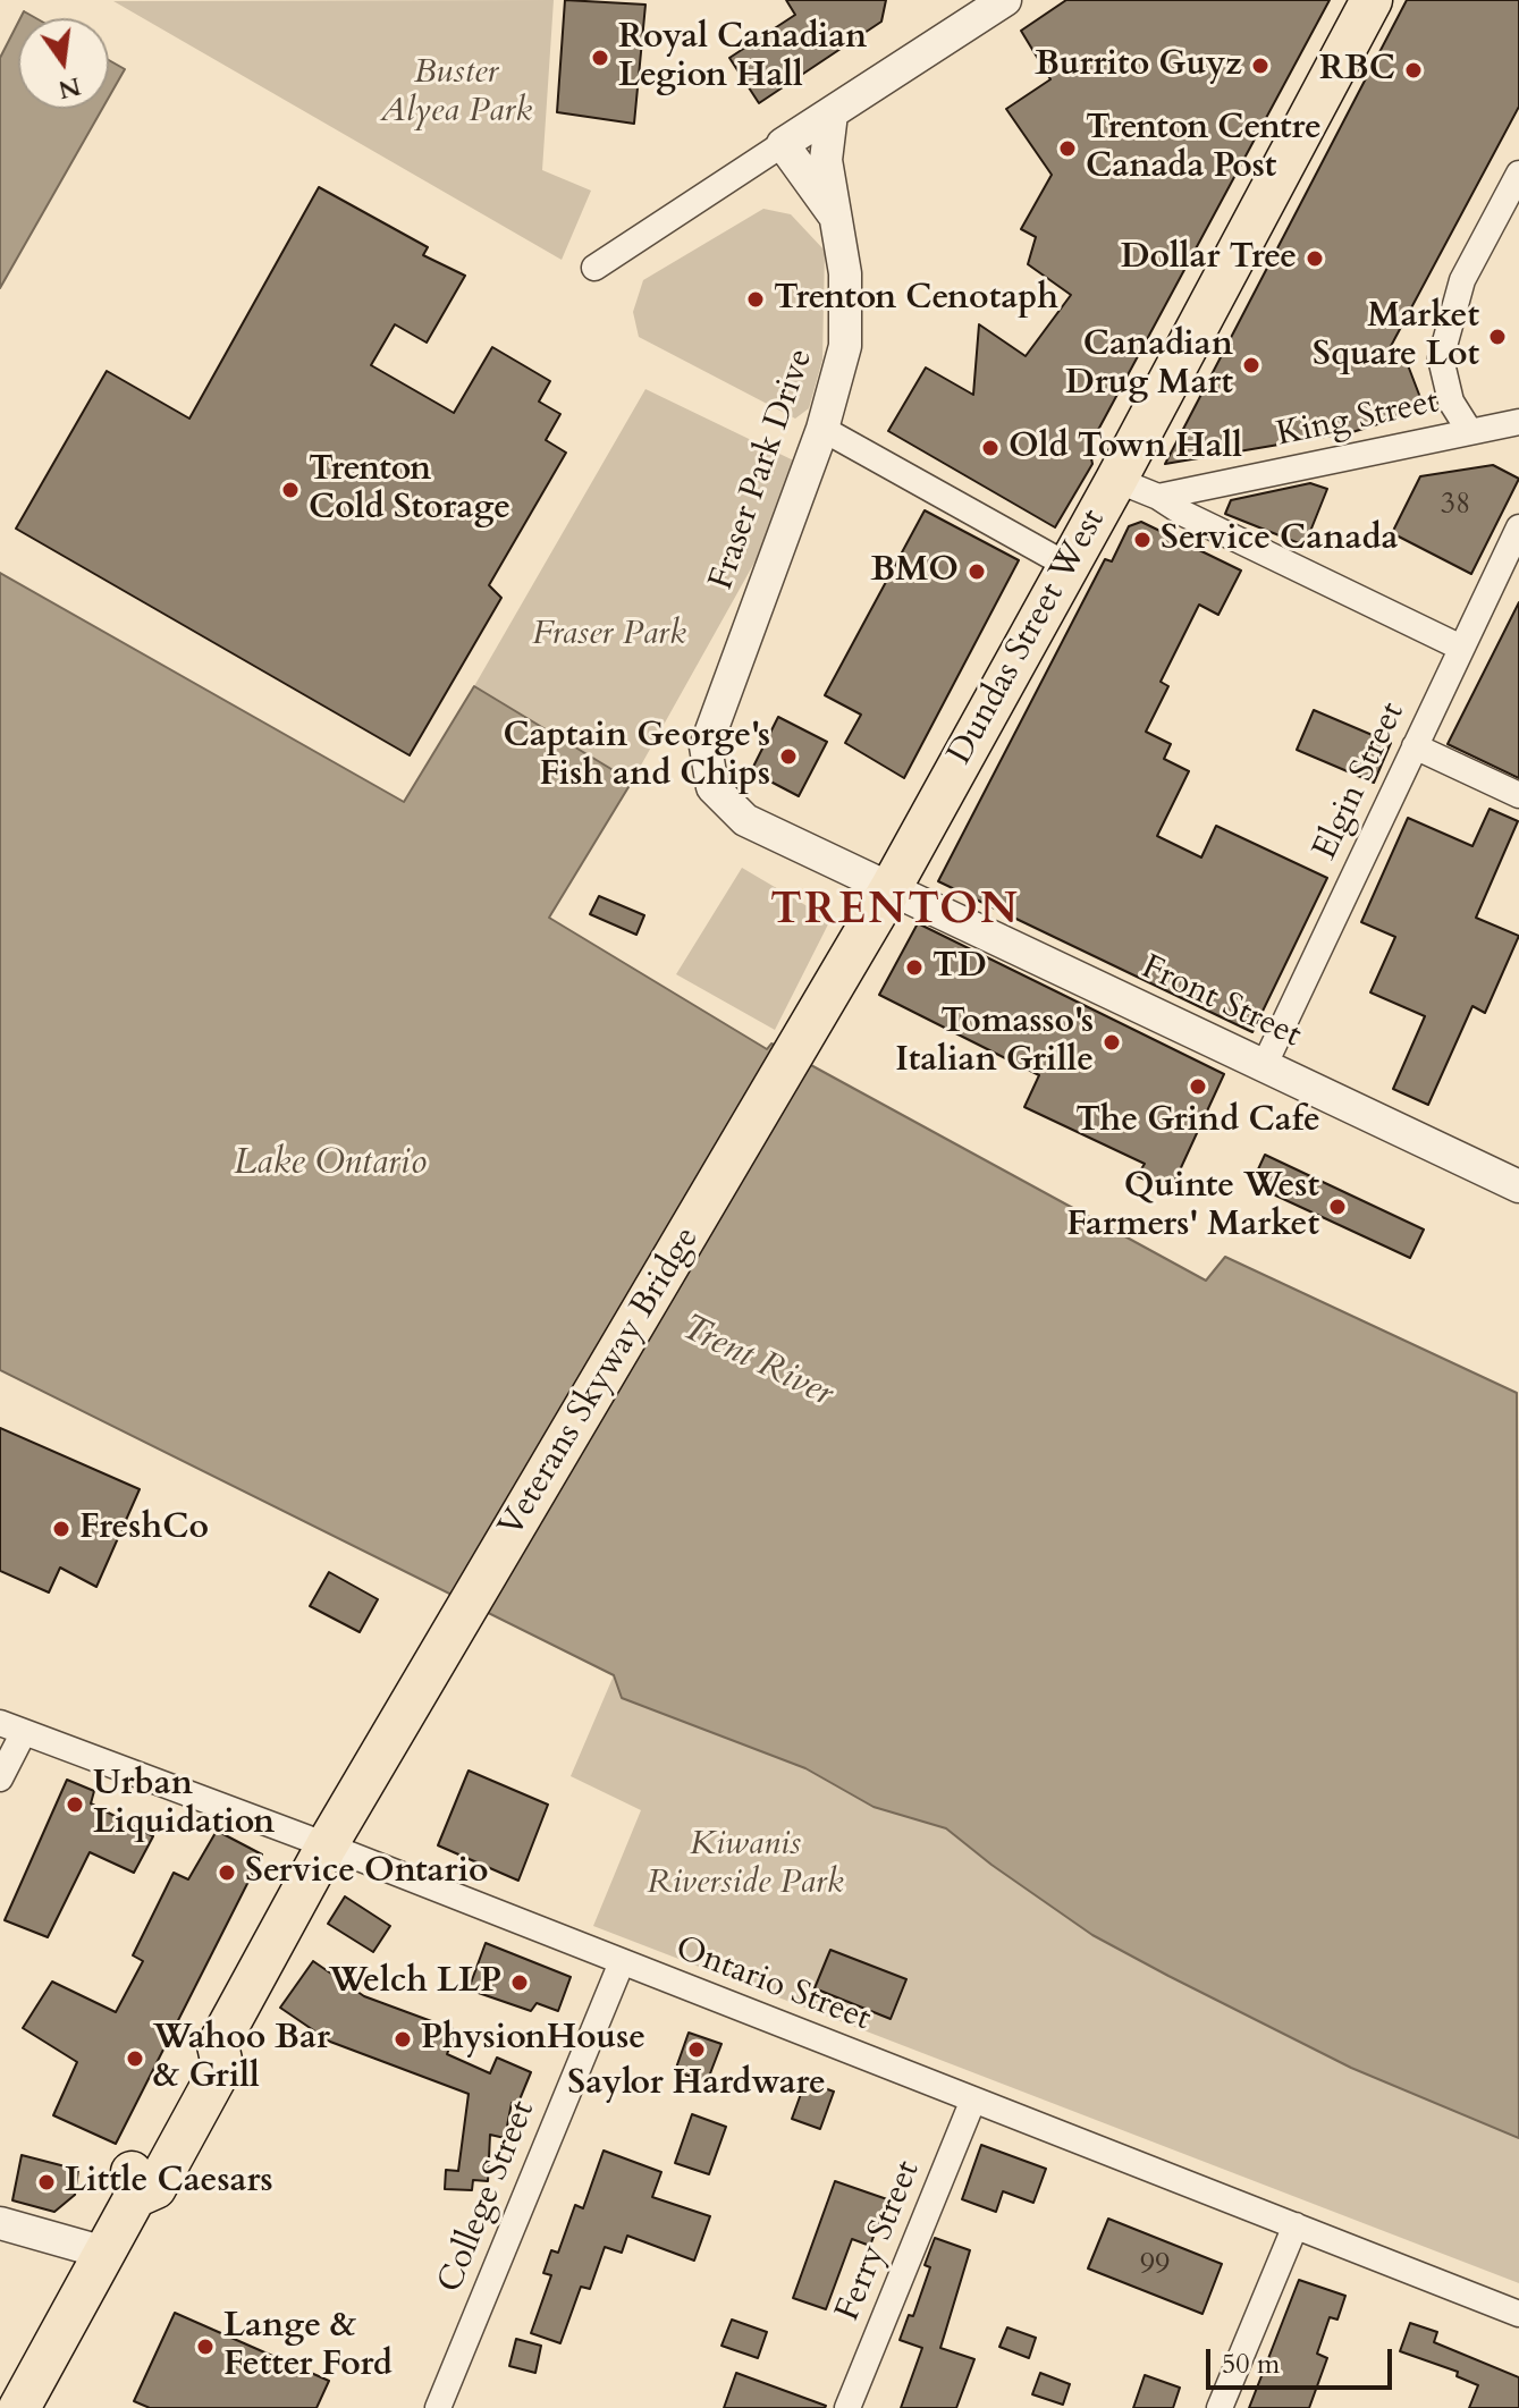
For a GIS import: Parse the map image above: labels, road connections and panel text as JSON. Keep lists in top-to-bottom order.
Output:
{
  "streets": {
    "main road": ["Dundas Street West", "Veterans Skyway Bridge"],
    "street": [
      "King Street",
      "Fraser Park Drive",
      "Elgin Street",
      "Front Street",
      "Ontario Street",
      "College Street",
      "Ferry Street"
    ]
  },
  "crossings": [
    ["Fraser Park Drive", "Dundas Street West"],
    ["Fraser Park Drive", "Front Street"],
    ["Dundas Street West", "Front Street"],
    ["Dundas Street West", "Veterans Skyway Bridge"],
    ["Elgin Street", "Front Street"],
    ["Veterans Skyway Bridge", "Ontario Street"],
    ["Ontario Street", "College Street"],
    ["Ontario Street", "Ferry Street"]
  ],
  "districts": ["TRENTON"],
  "water": ["Lake Ontario", "Trent River"],
  "parks": ["Buster Alyea Park", "Fraser Park", "Kiwanis Riverside Park"],
  "places": [
    "Royal Canadian Legion Hall",
    "Burrito Guyz",
    "RBC",
    "Trenton Centre Canada Post",
    "Dollar Tree",
    "Trenton Cenotaph",
    "Market Square Lot",
    "Canadian Drug Mart",
    "Old Town Hall",
    "Trenton Cold Storage",
    "Service Canada",
    "BMO",
    "Captain George's Fish and Chips",
    "TD",
    "Tomasso's Italian Grille",
    "The Grind Cafe",
    "Quinte West Farmers' Market",
    "FreshCo",
    "Urban Liquidation",
    "Service Ontario",
    "Welch LLP",
    "PhysionHouse",
    "Saylor Hardware",
    "Wahoo Bar & Grill",
    "Little Caesars",
    "Lange & Fetter Ford"
  ],
  "house_numbers": ["38", "99"],
  "scale_bar": "50 m",
  "north": "bottom"
}
